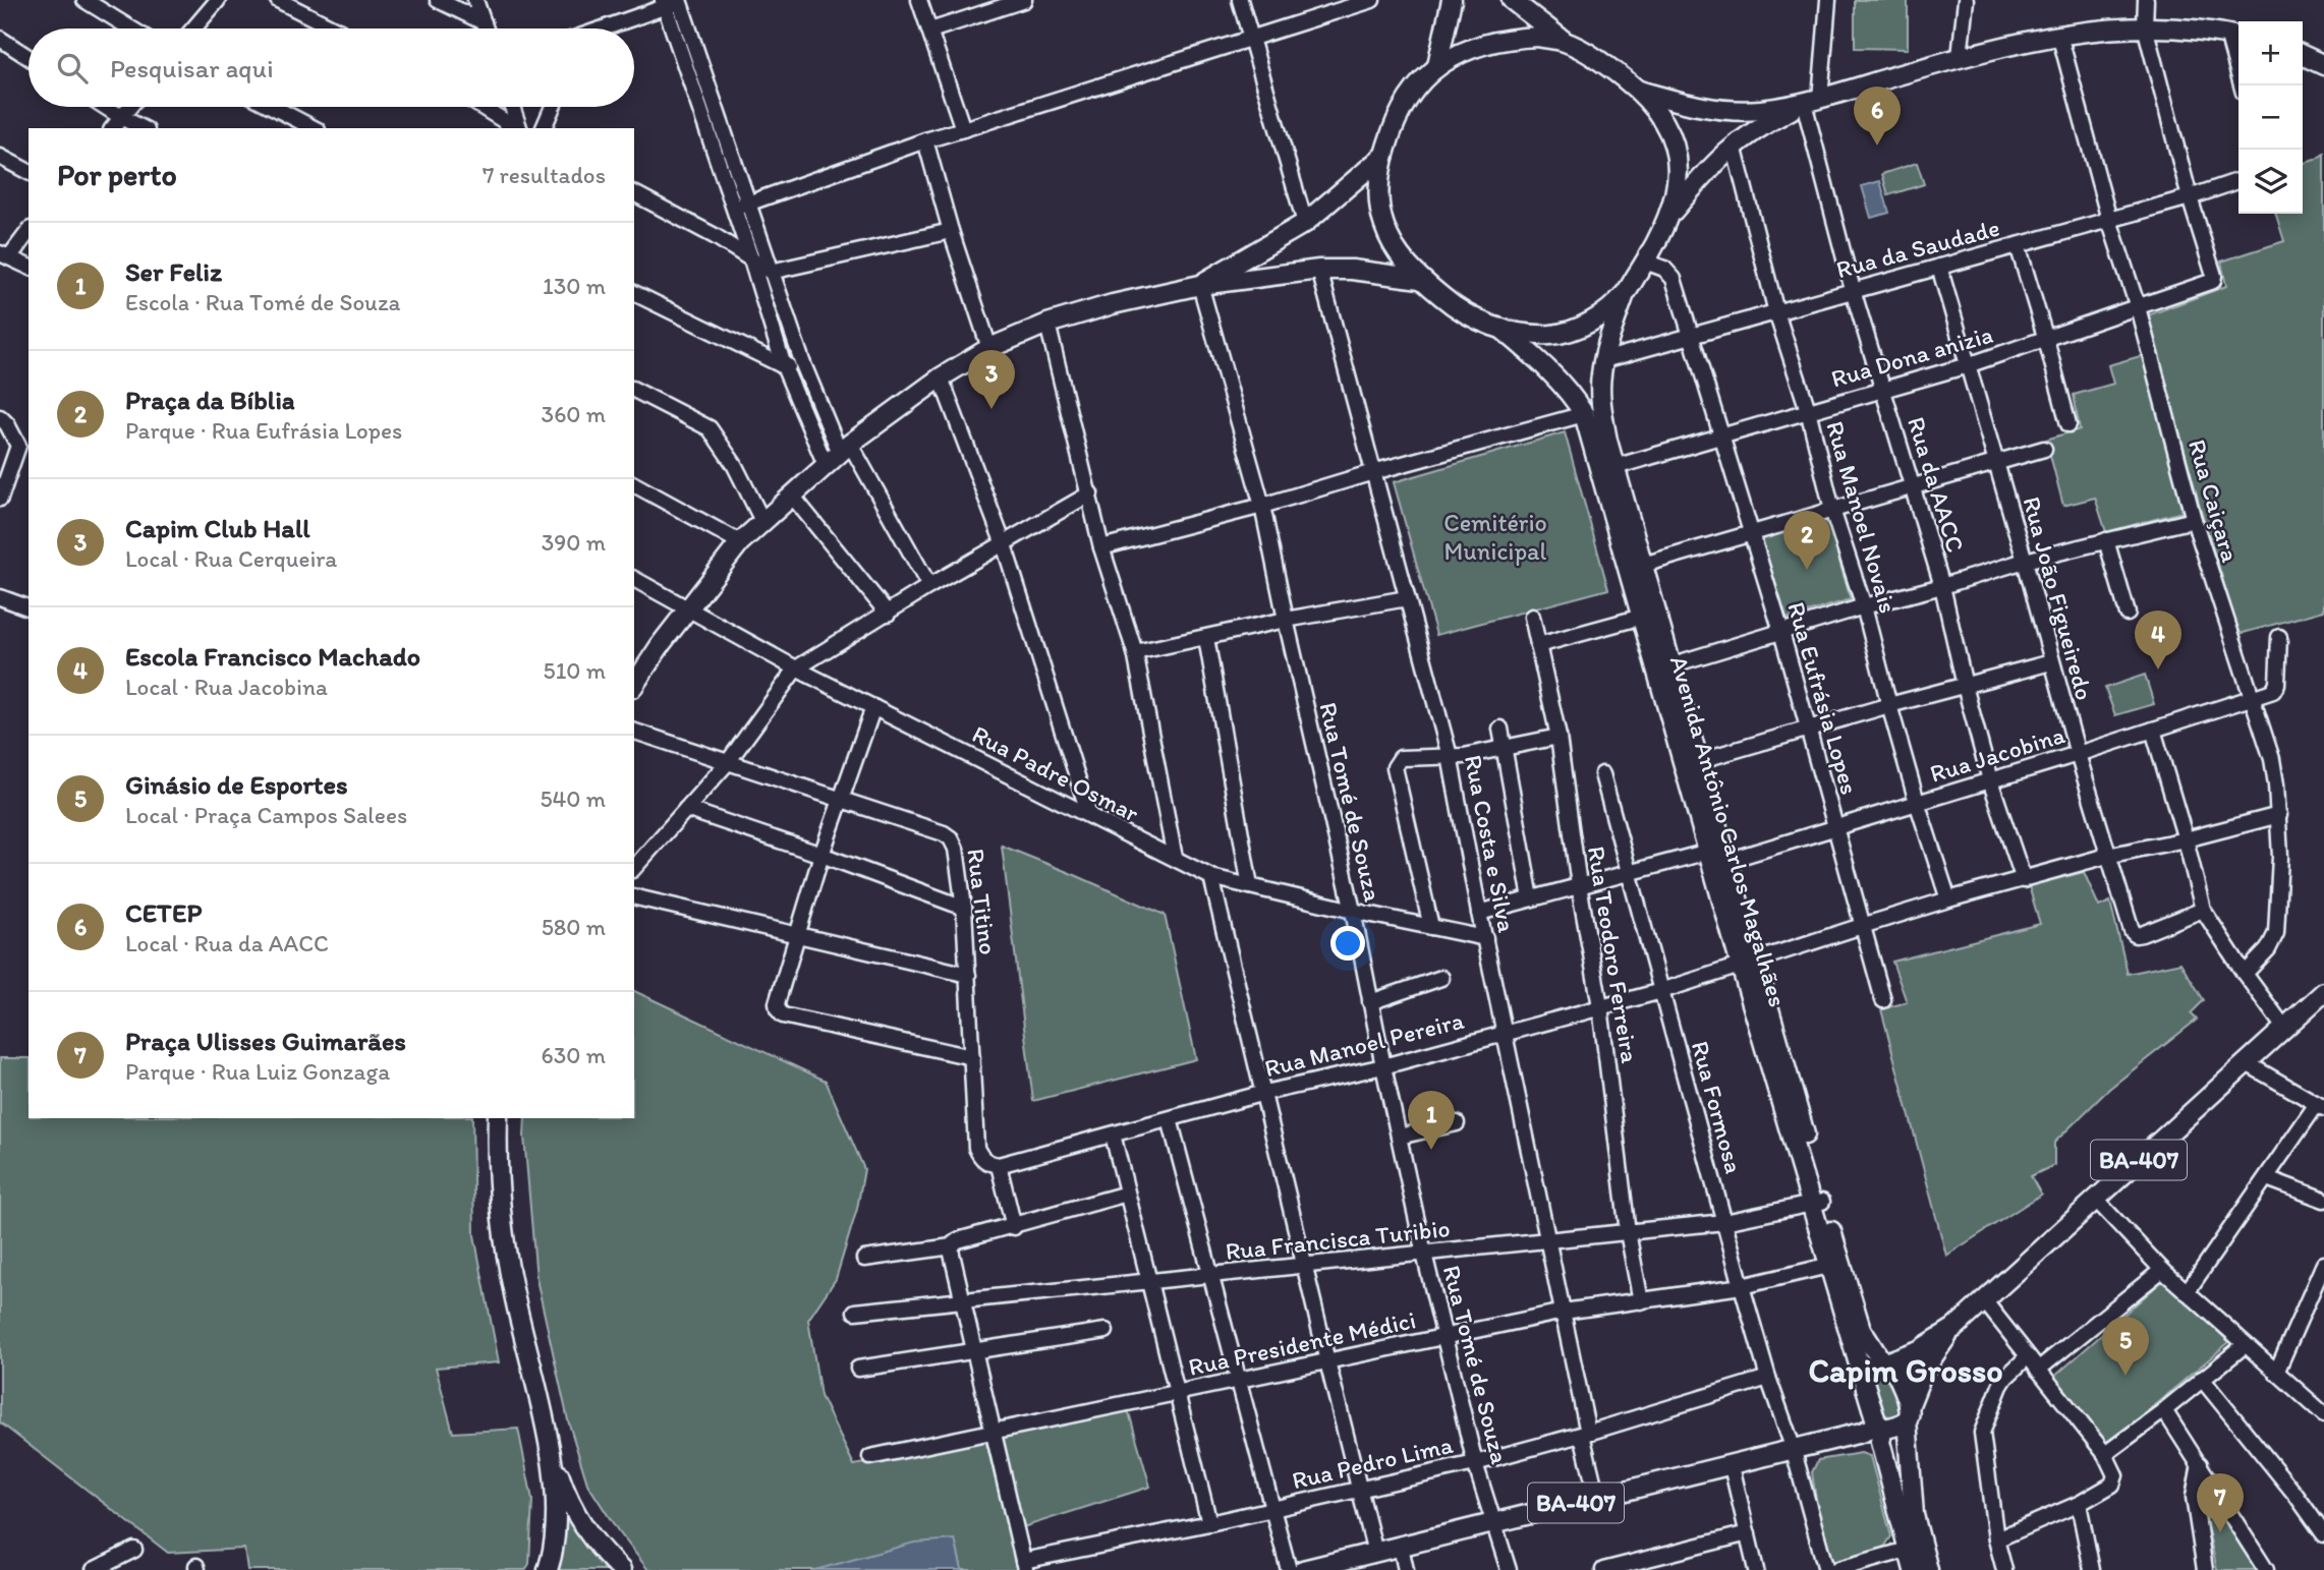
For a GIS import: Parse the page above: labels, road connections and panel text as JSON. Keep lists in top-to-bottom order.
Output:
{
  "streets": {
    "main road": ["Avenida Antônio Carlos Magalhães", "BA-407"],
    "street": [
      "Rua da Saudade",
      "Rua Dona anizia",
      "Rua da AACC",
      "Rua Caiçara",
      "Rua Manoel Novais",
      "Rua João Figueiredo",
      "Rua Eufrásia Lopes",
      "Rua Jacobina",
      "Rua Padre Osmar",
      "Rua Tomé de Souza",
      "Rua Costa e Silva",
      "Rua Titino",
      "Rua Teodoro Ferreira",
      "Rua Manoel Pereira",
      "Rua Formosa",
      "Rua Francisca Turibio",
      "Rua Presidente Médici",
      "Rua Pedro Lima"
    ]
  },
  "crossings": [
    ["Rua da Saudade", "Rua Dona anizia"],
    ["Rua da Saudade", "Rua da AACC"],
    ["Rua da Saudade", "Rua Caiçara"],
    ["Rua da Saudade", "Rua Manoel Novais"],
    ["Rua da Saudade", "Rua João Figueiredo"],
    ["Rua da Saudade", "Rua Eufrásia Lopes"],
    ["Rua da Saudade", "Avenida Antônio Carlos Magalhães"],
    ["Rua Dona anizia", "Rua da AACC"],
    ["Rua Dona anizia", "Rua Caiçara"],
    ["Rua Dona anizia", "Rua Manoel Novais"],
    ["Rua Dona anizia", "Rua João Figueiredo"],
    ["Rua Dona anizia", "Rua Eufrásia Lopes"],
    ["Rua Dona anizia", "Avenida Antônio Carlos Magalhães"],
    ["Rua da AACC", "Rua Jacobina"],
    ["Rua da AACC", "Rua Manoel Pereira"],
    ["Rua Caiçara", "Rua Jacobina"],
    ["Rua Caiçara", "Rua Manoel Pereira"],
    ["Rua Manoel Novais", "Rua Jacobina"],
    ["Rua Manoel Novais", "Rua Manoel Pereira"],
    ["Rua João Figueiredo", "Rua Jacobina"],
    ["Rua João Figueiredo", "Rua Manoel Pereira"],
    ["Rua Eufrásia Lopes", "Rua Jacobina"],
    ["Rua Eufrásia Lopes", "Rua Manoel Pereira"],
    ["Rua Jacobina", "Avenida Antônio Carlos Magalhães"],
    ["Rua Padre Osmar", "Rua Tomé de Souza"],
    ["Rua Padre Osmar", "Rua Costa e Silva"],
    ["Rua Tomé de Souza", "Rua Manoel Pereira"],
    ["Rua Tomé de Souza", "BA-407"],
    ["Rua Tomé de Souza", "Rua Francisca Turibio"],
    ["Rua Tomé de Souza", "Rua Presidente Médici"],
    ["Rua Tomé de Souza", "Rua Pedro Lima"],
    ["Avenida Antônio Carlos Magalhães", "Rua Manoel Pereira"],
    ["Avenida Antônio Carlos Magalhães", "Rua Francisca Turibio"],
    ["Avenida Antônio Carlos Magalhães", "Rua Presidente Médici"],
    ["Rua Costa e Silva", "Rua Manoel Pereira"],
    ["Rua Costa e Silva", "BA-407"],
    ["Rua Costa e Silva", "Rua Francisca Turibio"],
    ["Rua Costa e Silva", "Rua Presidente Médici"],
    ["Rua Costa e Silva", "Rua Pedro Lima"],
    ["Rua Titino", "Rua Manoel Pereira"],
    ["Rua Teodoro Ferreira", "Rua Manoel Pereira"],
    ["Rua Teodoro Ferreira", "Rua Francisca Turibio"],
    ["Rua Teodoro Ferreira", "Rua Presidente Médici"],
    ["Rua Manoel Pereira", "Rua Formosa"],
    ["Rua Formosa", "BA-407"],
    ["Rua Formosa", "Rua Francisca Turibio"],
    ["Rua Formosa", "Rua Presidente Médici"],
    ["Rua Formosa", "Rua Pedro Lima"]
  ],
  "districts": ["Capim Grosso"],
  "parks": ["Cemitério Municipal"],
  "page": {
    "map_buttons": ["+", "−"],
    "search": "Pesquisar aqui",
    "pins": [
      "6",
      "3",
      "2",
      "4",
      "1",
      "5",
      "7"
    ],
    "heading": ["Por perto", "7 resultados"],
    "list": [
      {
        "mark": "1",
        "name": "Ser Feliz",
        "note": "Escola · Rua Tomé de Souza",
        "value": "130 m"
      },
      {
        "mark": "2",
        "name": "Praça da Bíblia",
        "note": "Parque · Rua Eufrásia Lopes",
        "value": "360 m"
      },
      {
        "mark": "3",
        "name": "Capim Club Hall",
        "note": "Local · Rua Cerqueira",
        "value": "390 m"
      },
      {
        "mark": "4",
        "name": "Escola Francisco Machado",
        "note": "Local · Rua Jacobina",
        "value": "510 m"
      },
      {
        "mark": "5",
        "name": "Ginásio de Esportes",
        "note": "Local · Praça Campos Salees",
        "value": "540 m"
      },
      {
        "mark": "6",
        "name": "CETEP",
        "note": "Local · Rua da AACC",
        "value": "580 m"
      },
      {
        "mark": "7",
        "name": "Praça Ulisses Guimarães",
        "note": "Parque · Rua Luiz Gonzaga",
        "value": "630 m"
      }
    ]
  }
}
